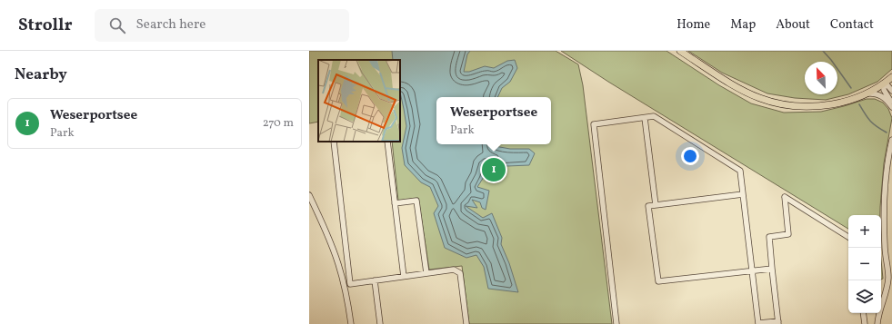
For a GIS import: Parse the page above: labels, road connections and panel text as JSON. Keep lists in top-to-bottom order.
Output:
{
  "north": "top left",
  "page": {
    "header": "Strollr",
    "search": "Search here",
    "nav": [
      "Home",
      "Map",
      "About",
      "Contact"
    ],
    "heading": "Nearby",
    "popup": ["Weserportsee", "Park"],
    "list": [
      {
        "mark": "1",
        "name": "Weserportsee",
        "note": "Park",
        "value": "270 m"
      }
    ],
    "pins": "1",
    "map_buttons": ["+", "−"]
  }
}
